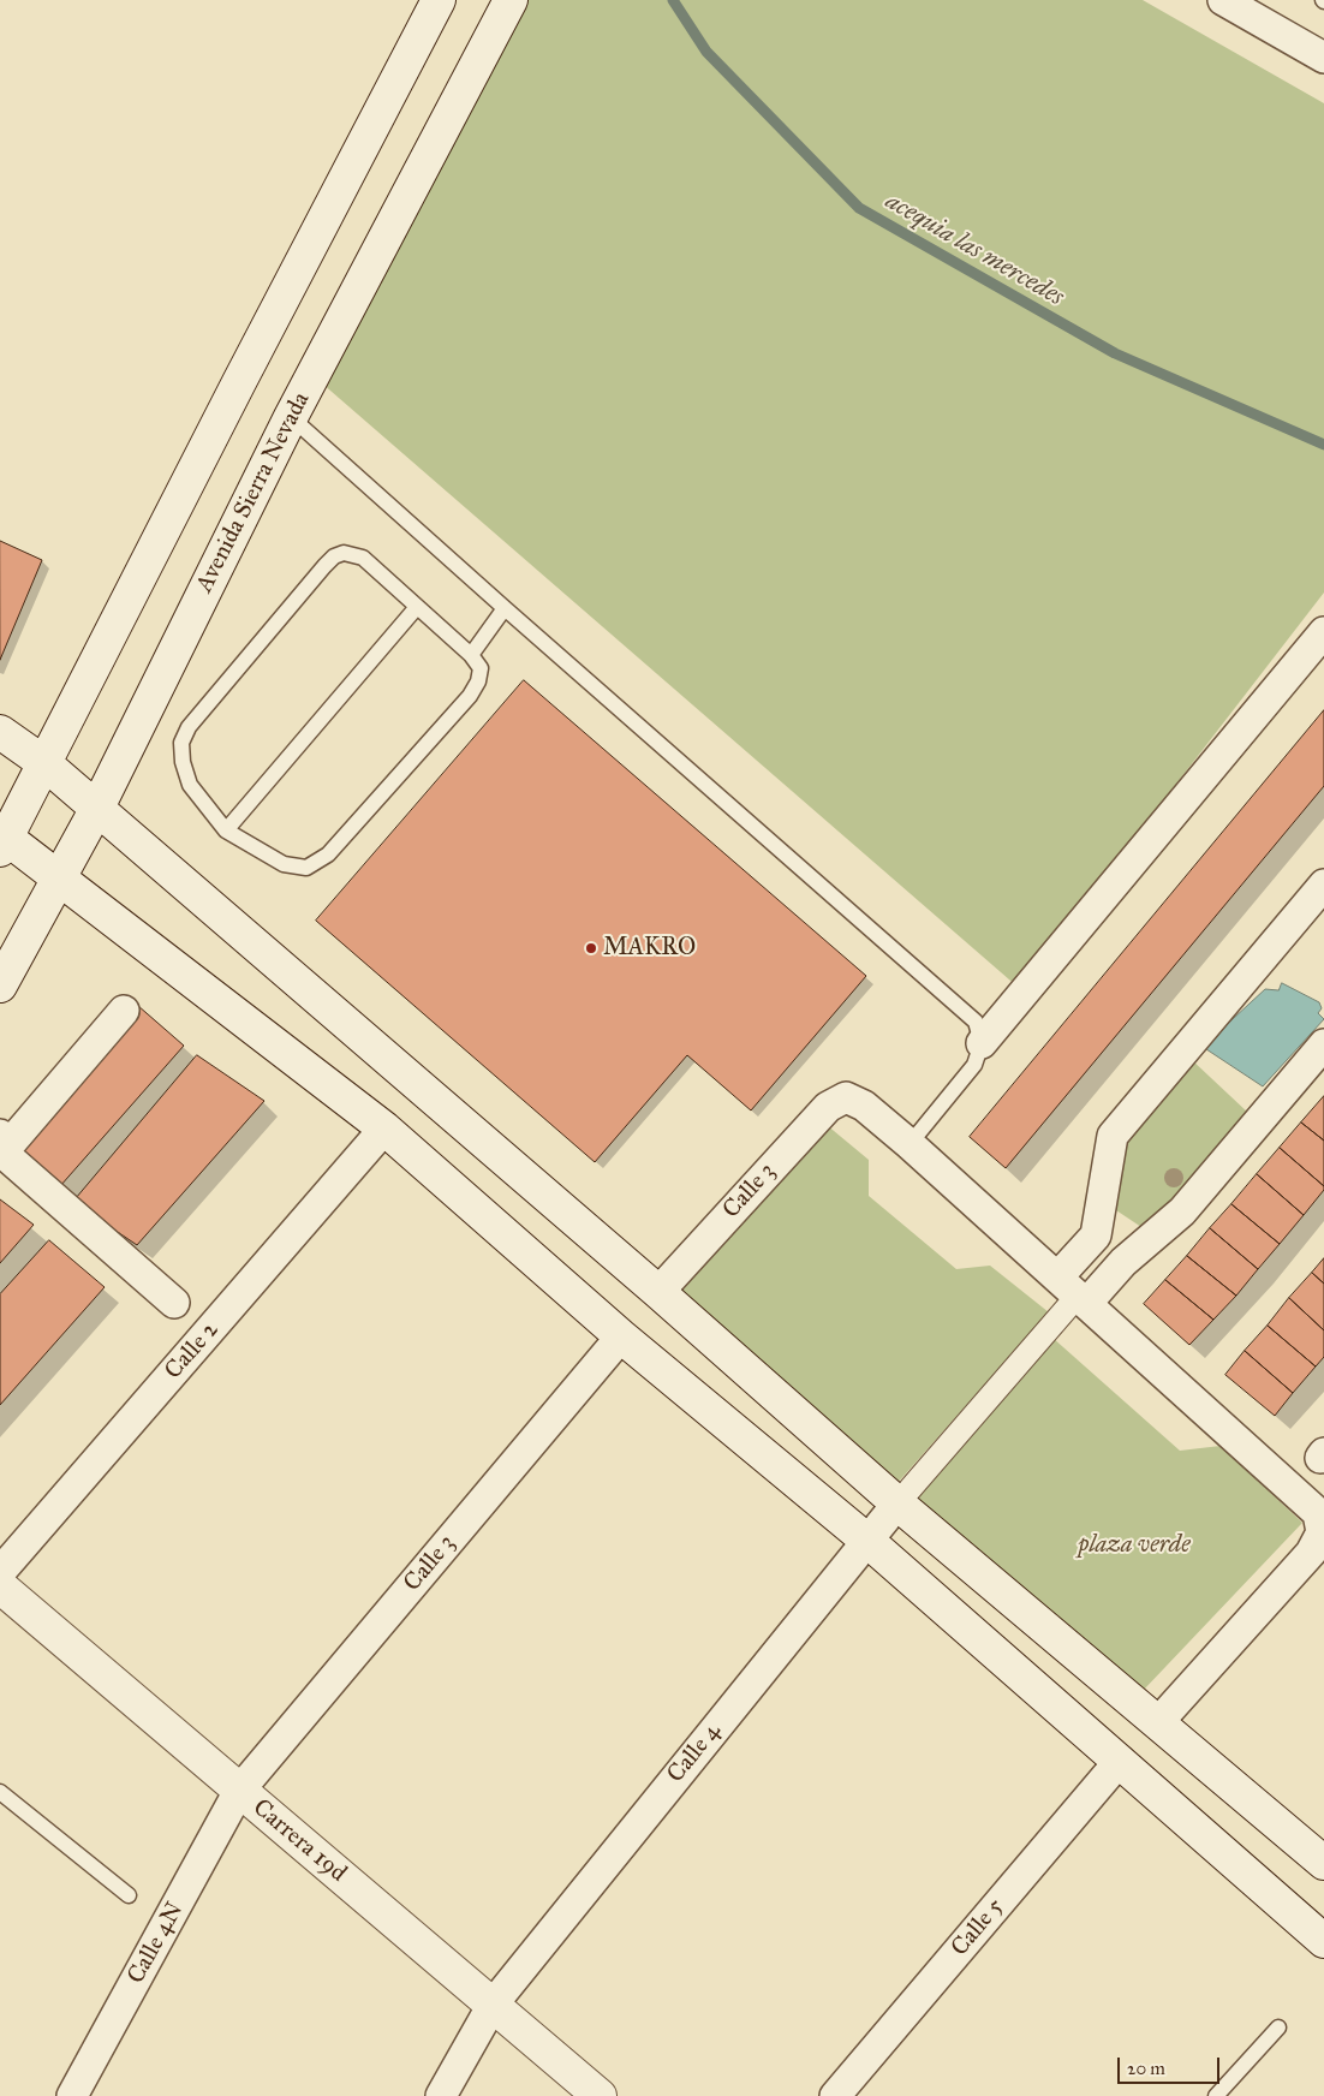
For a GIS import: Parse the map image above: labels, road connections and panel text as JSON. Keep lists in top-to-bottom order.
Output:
{
  "streets": {
    "main road": ["Avenida Sierra Nevada", "Carrera 19d"],
    "street": [
      "Calle 3",
      "Calle 2",
      "Calle 4",
      "Calle 5",
      "Calle 4N"
    ]
  },
  "crossings": [
    ["Calle 3", "Carrera 19d"],
    ["Calle 3", "Calle 4N"],
    ["Calle 4", "Carrera 19d"],
    ["Carrera 19d", "Calle 4N"]
  ],
  "water": ["acequia las mercedes"],
  "parks": ["plaza verde"],
  "places": ["MAKRO"],
  "scale_bar": "20 m"
}
